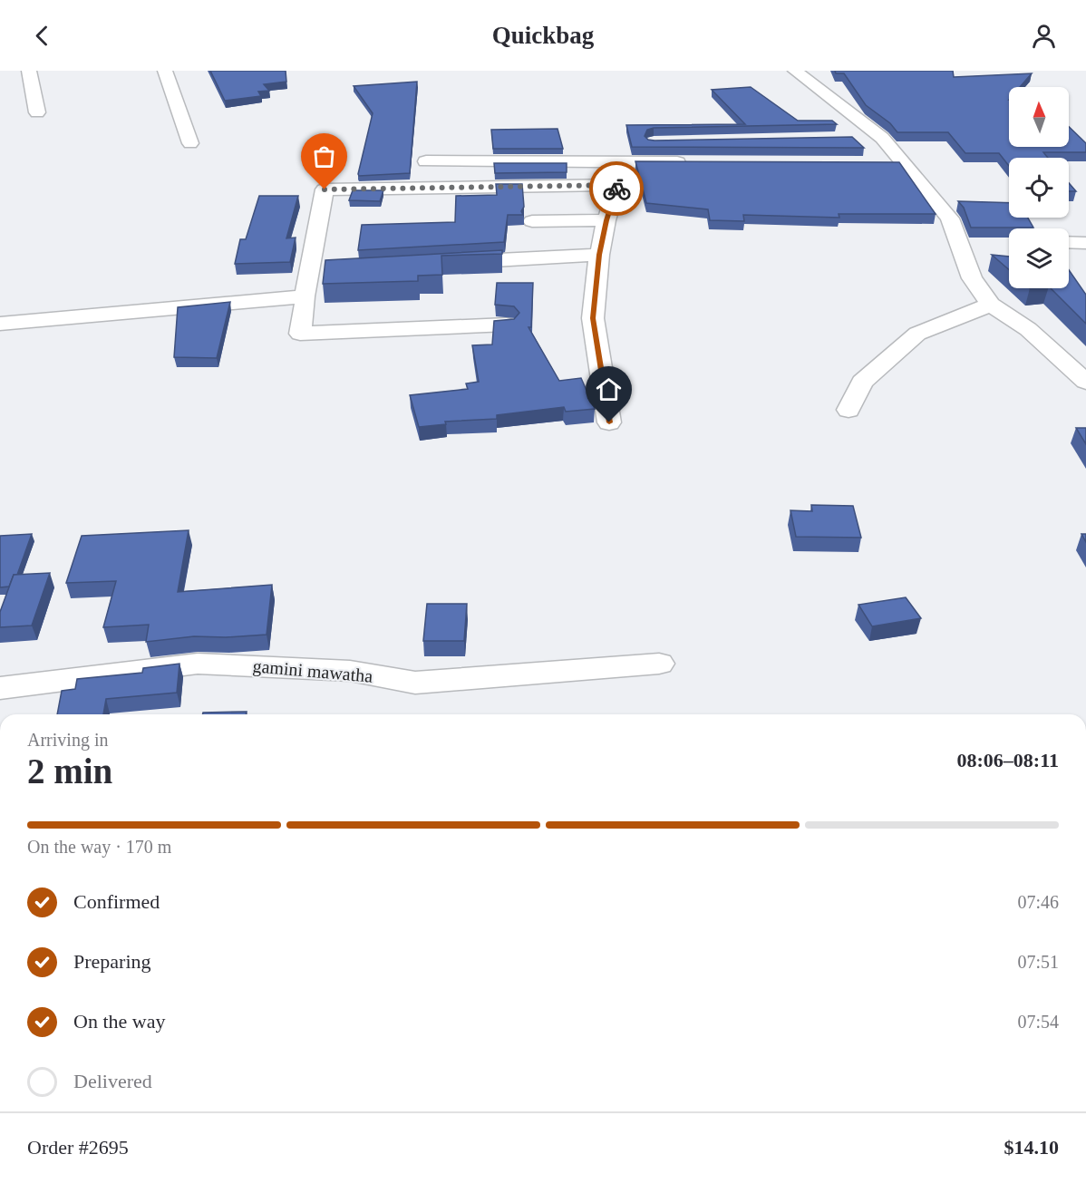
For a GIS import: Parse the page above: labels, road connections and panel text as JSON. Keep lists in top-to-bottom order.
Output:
{
  "streets": {
    "street": ["gamini mawatha"]
  },
  "north": "top",
  "page": {
    "header": "Quickbag",
    "heading": ["2 min", "Arriving in", "08:06–08:11"],
    "panel": ["Order #2695", "$14.10"],
    "bar": "On the way · 170 m",
    "list": [
      ["Confirmed", "07:46"],
      ["Preparing", "07:51"],
      ["On the way", "07:54"],
      "Delivered"
    ]
  }
}
